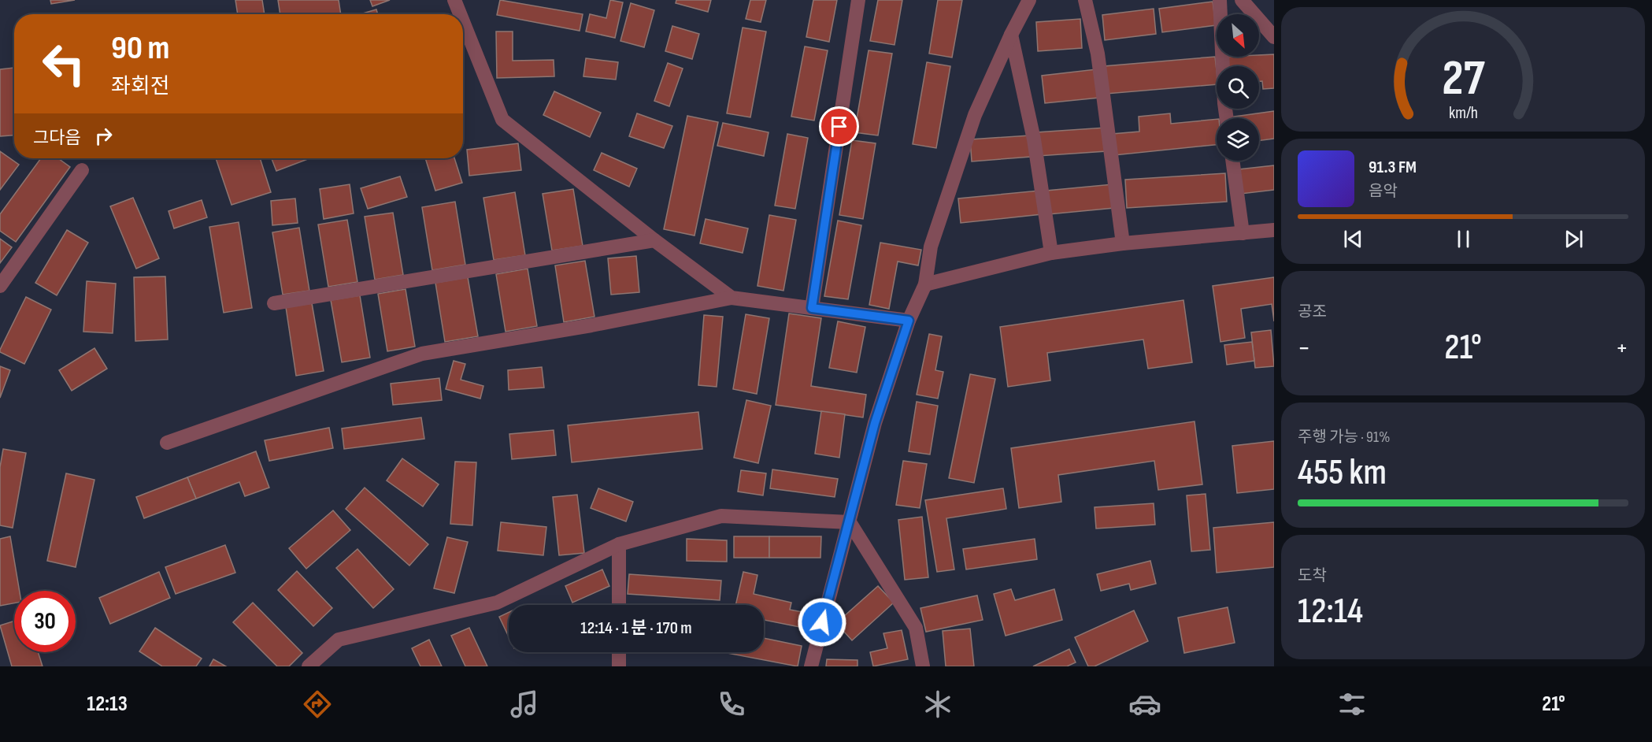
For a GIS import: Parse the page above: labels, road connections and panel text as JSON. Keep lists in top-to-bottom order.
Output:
{
  "north": "bottom right",
  "page": {
    "turn": ["90 m", "좌회전"],
    "then": "그다음",
    "song": ["91.3 FM", "음악"],
    "tile": [
      "공조",
      ["주행 가능 · 91%", "455 km"],
      ["도착", "12:14"]
    ],
    "heat": ["−", "21°", "+"],
    "limit": "30",
    "trip": "12:14 · 1 분 · 170 m",
    "tabs": ["12:13", "21°"],
    "gauge": ["27", "km/h"]
  }
}
